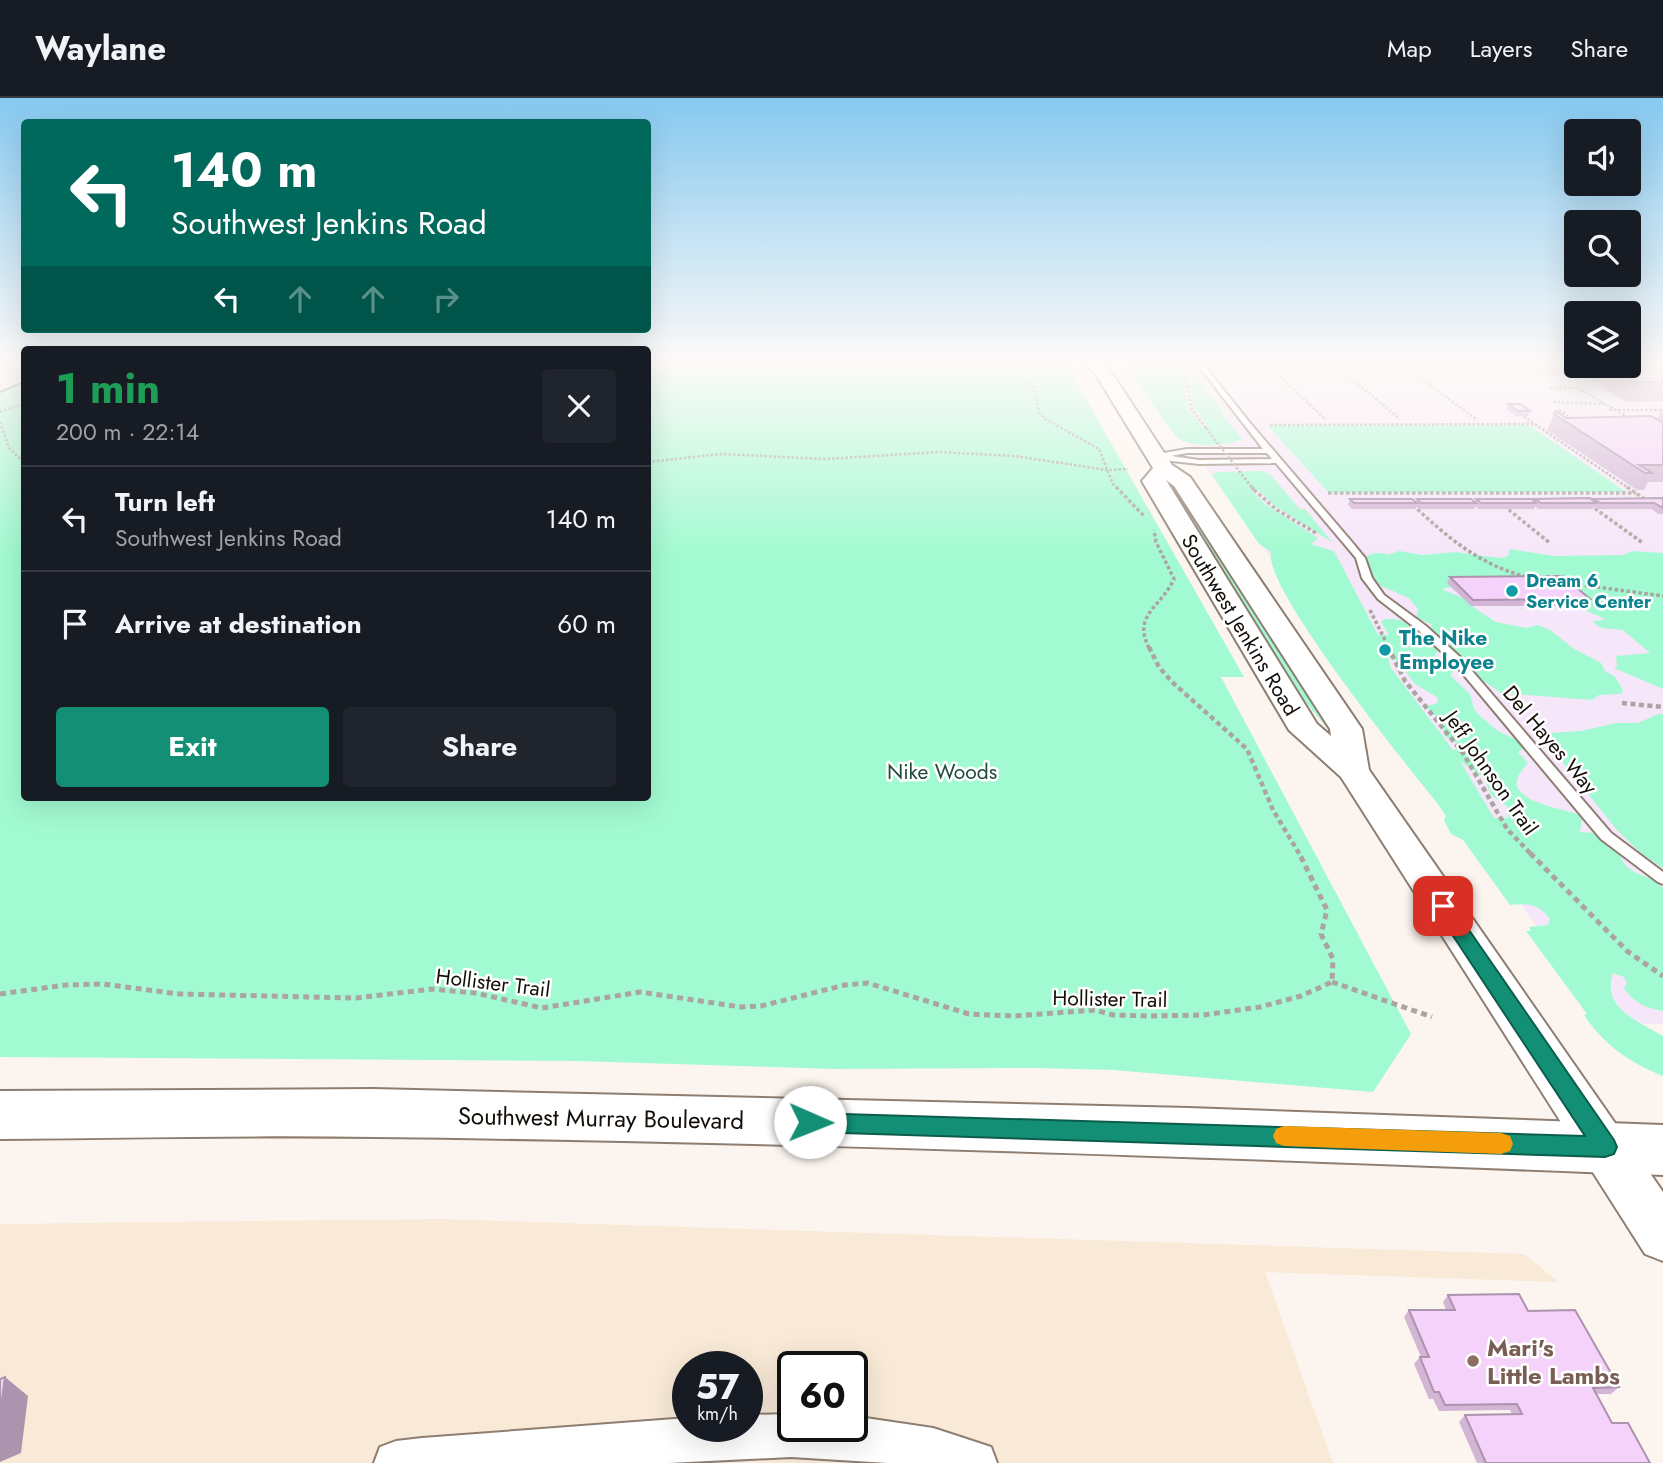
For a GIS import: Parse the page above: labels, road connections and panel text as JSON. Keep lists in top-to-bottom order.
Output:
{
  "streets": {
    "main road": ["Southwest Jenkins Road", "Southwest Murray Boulevard"],
    "lane": ["Del Hayes Way"],
    "path": ["Jeff Johnson Trail", "Hollister Trail"]
  },
  "crossings": [
    ["Southwest Jenkins Road", "Southwest Murray Boulevard"]
  ],
  "parks": ["Nike Woods"],
  "places": ["Dream 6 Service Center", "The Nike Employee", "Mari's Little Lambs"],
  "page": {
    "header": "Waylane",
    "nav": ["Map", "Layers", "Share"],
    "turn": ["140 m", "Southwest Jenkins Road"],
    "heading": ["1 min", "200 m · 22:14"],
    "list": [
      {
        "name": "Turn left",
        "note": "Southwest Jenkins Road",
        "value": "140 m"
      },
      {
        "name": "Arrive at destination",
        "value": "60 m"
      }
    ],
    "buttons": ["Exit", "Share"],
    "speed": "57 km/h",
    "limit": "60"
  }
}
